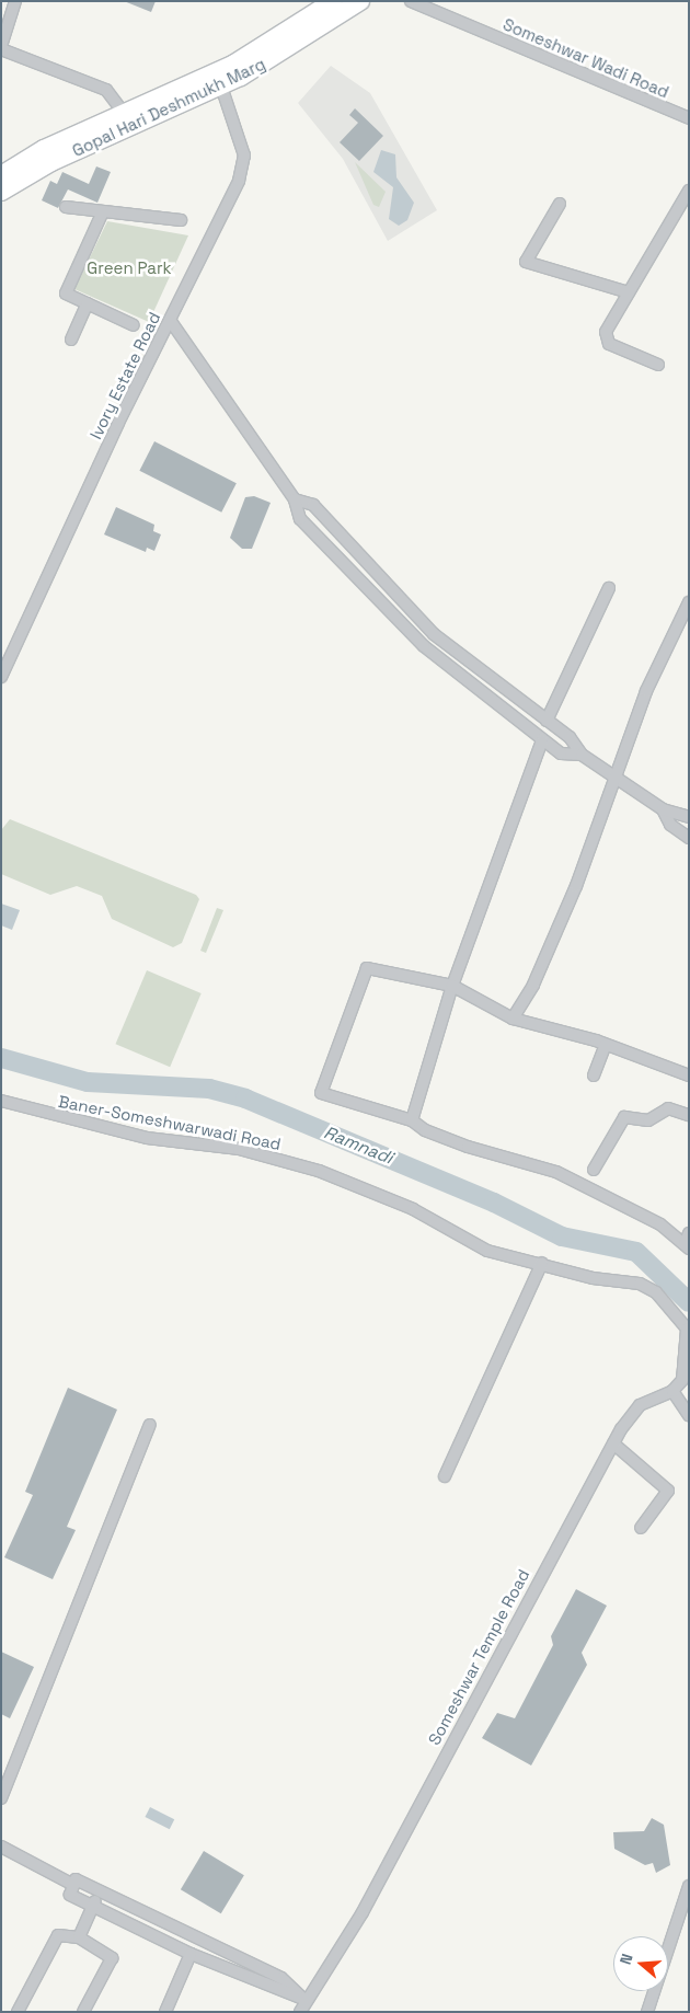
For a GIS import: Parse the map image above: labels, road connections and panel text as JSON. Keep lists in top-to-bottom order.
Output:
{
  "streets": {
    "main road": ["Gopal Hari Deshmukh Marg"],
    "street": [
      "Someshwar Wadi Road",
      "Ivory Estate Road",
      "Baner-Someshwarwadi Road",
      "Someshwar Temple Road"
    ]
  },
  "crossings": [
    ["Gopal Hari Deshmukh Marg", "Ivory Estate Road"]
  ],
  "water": ["Ramnadi"],
  "parks": ["Green Park"],
  "north": "left"
}
